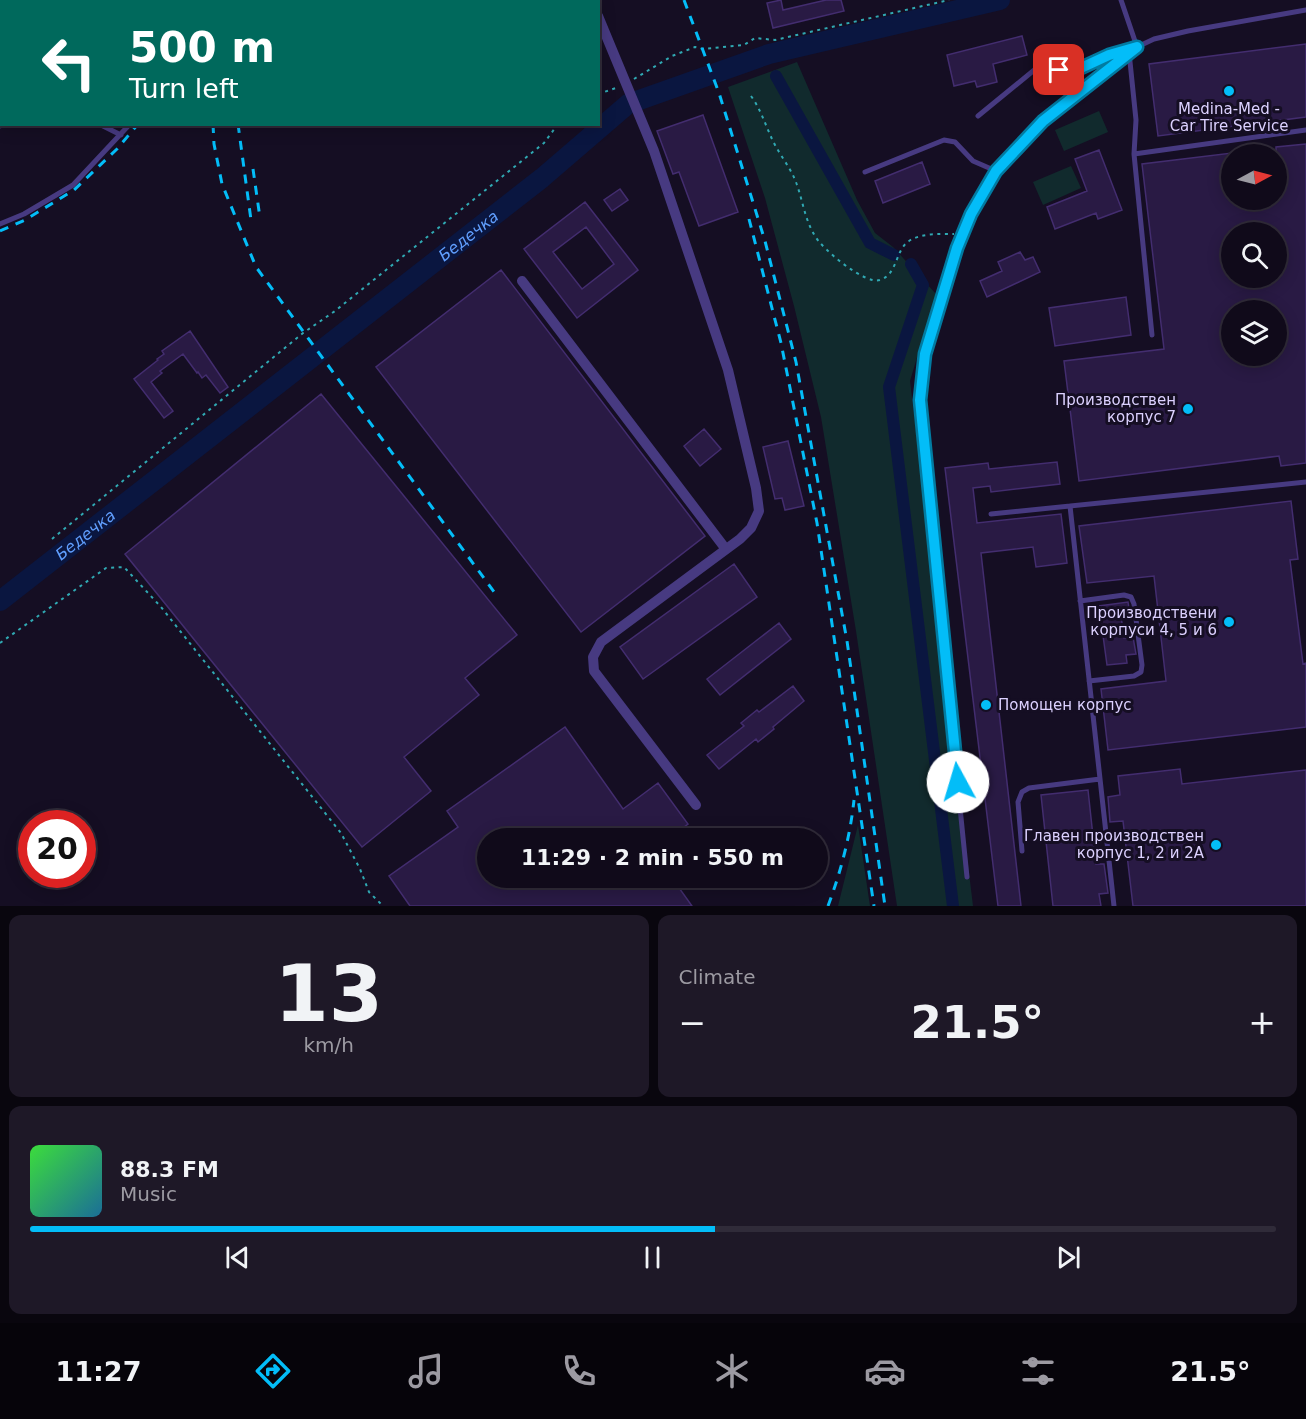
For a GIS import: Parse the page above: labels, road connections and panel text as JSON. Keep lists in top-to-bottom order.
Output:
{
  "water": ["Бедечка"],
  "places": [
    "Medina-Med - Car Tire Service",
    "Производствeн корпус 7",
    "Производствени корпуси 4, 5 и 6",
    "Помощен корпус",
    "Главен производствен корпус 1, 2 и 2А"
  ],
  "north": "right",
  "page": {
    "turn": ["500 m", "Turn left"],
    "limit": "20",
    "trip": "11:29 · 2 min · 550 m",
    "tile": [
      ["13", "km/h"],
      "Climate"
    ],
    "heat": ["−", "21.5°", "+"],
    "song": ["88.3 FM", "Music"],
    "tabs": ["11:27", "21.5°"]
  }
}
